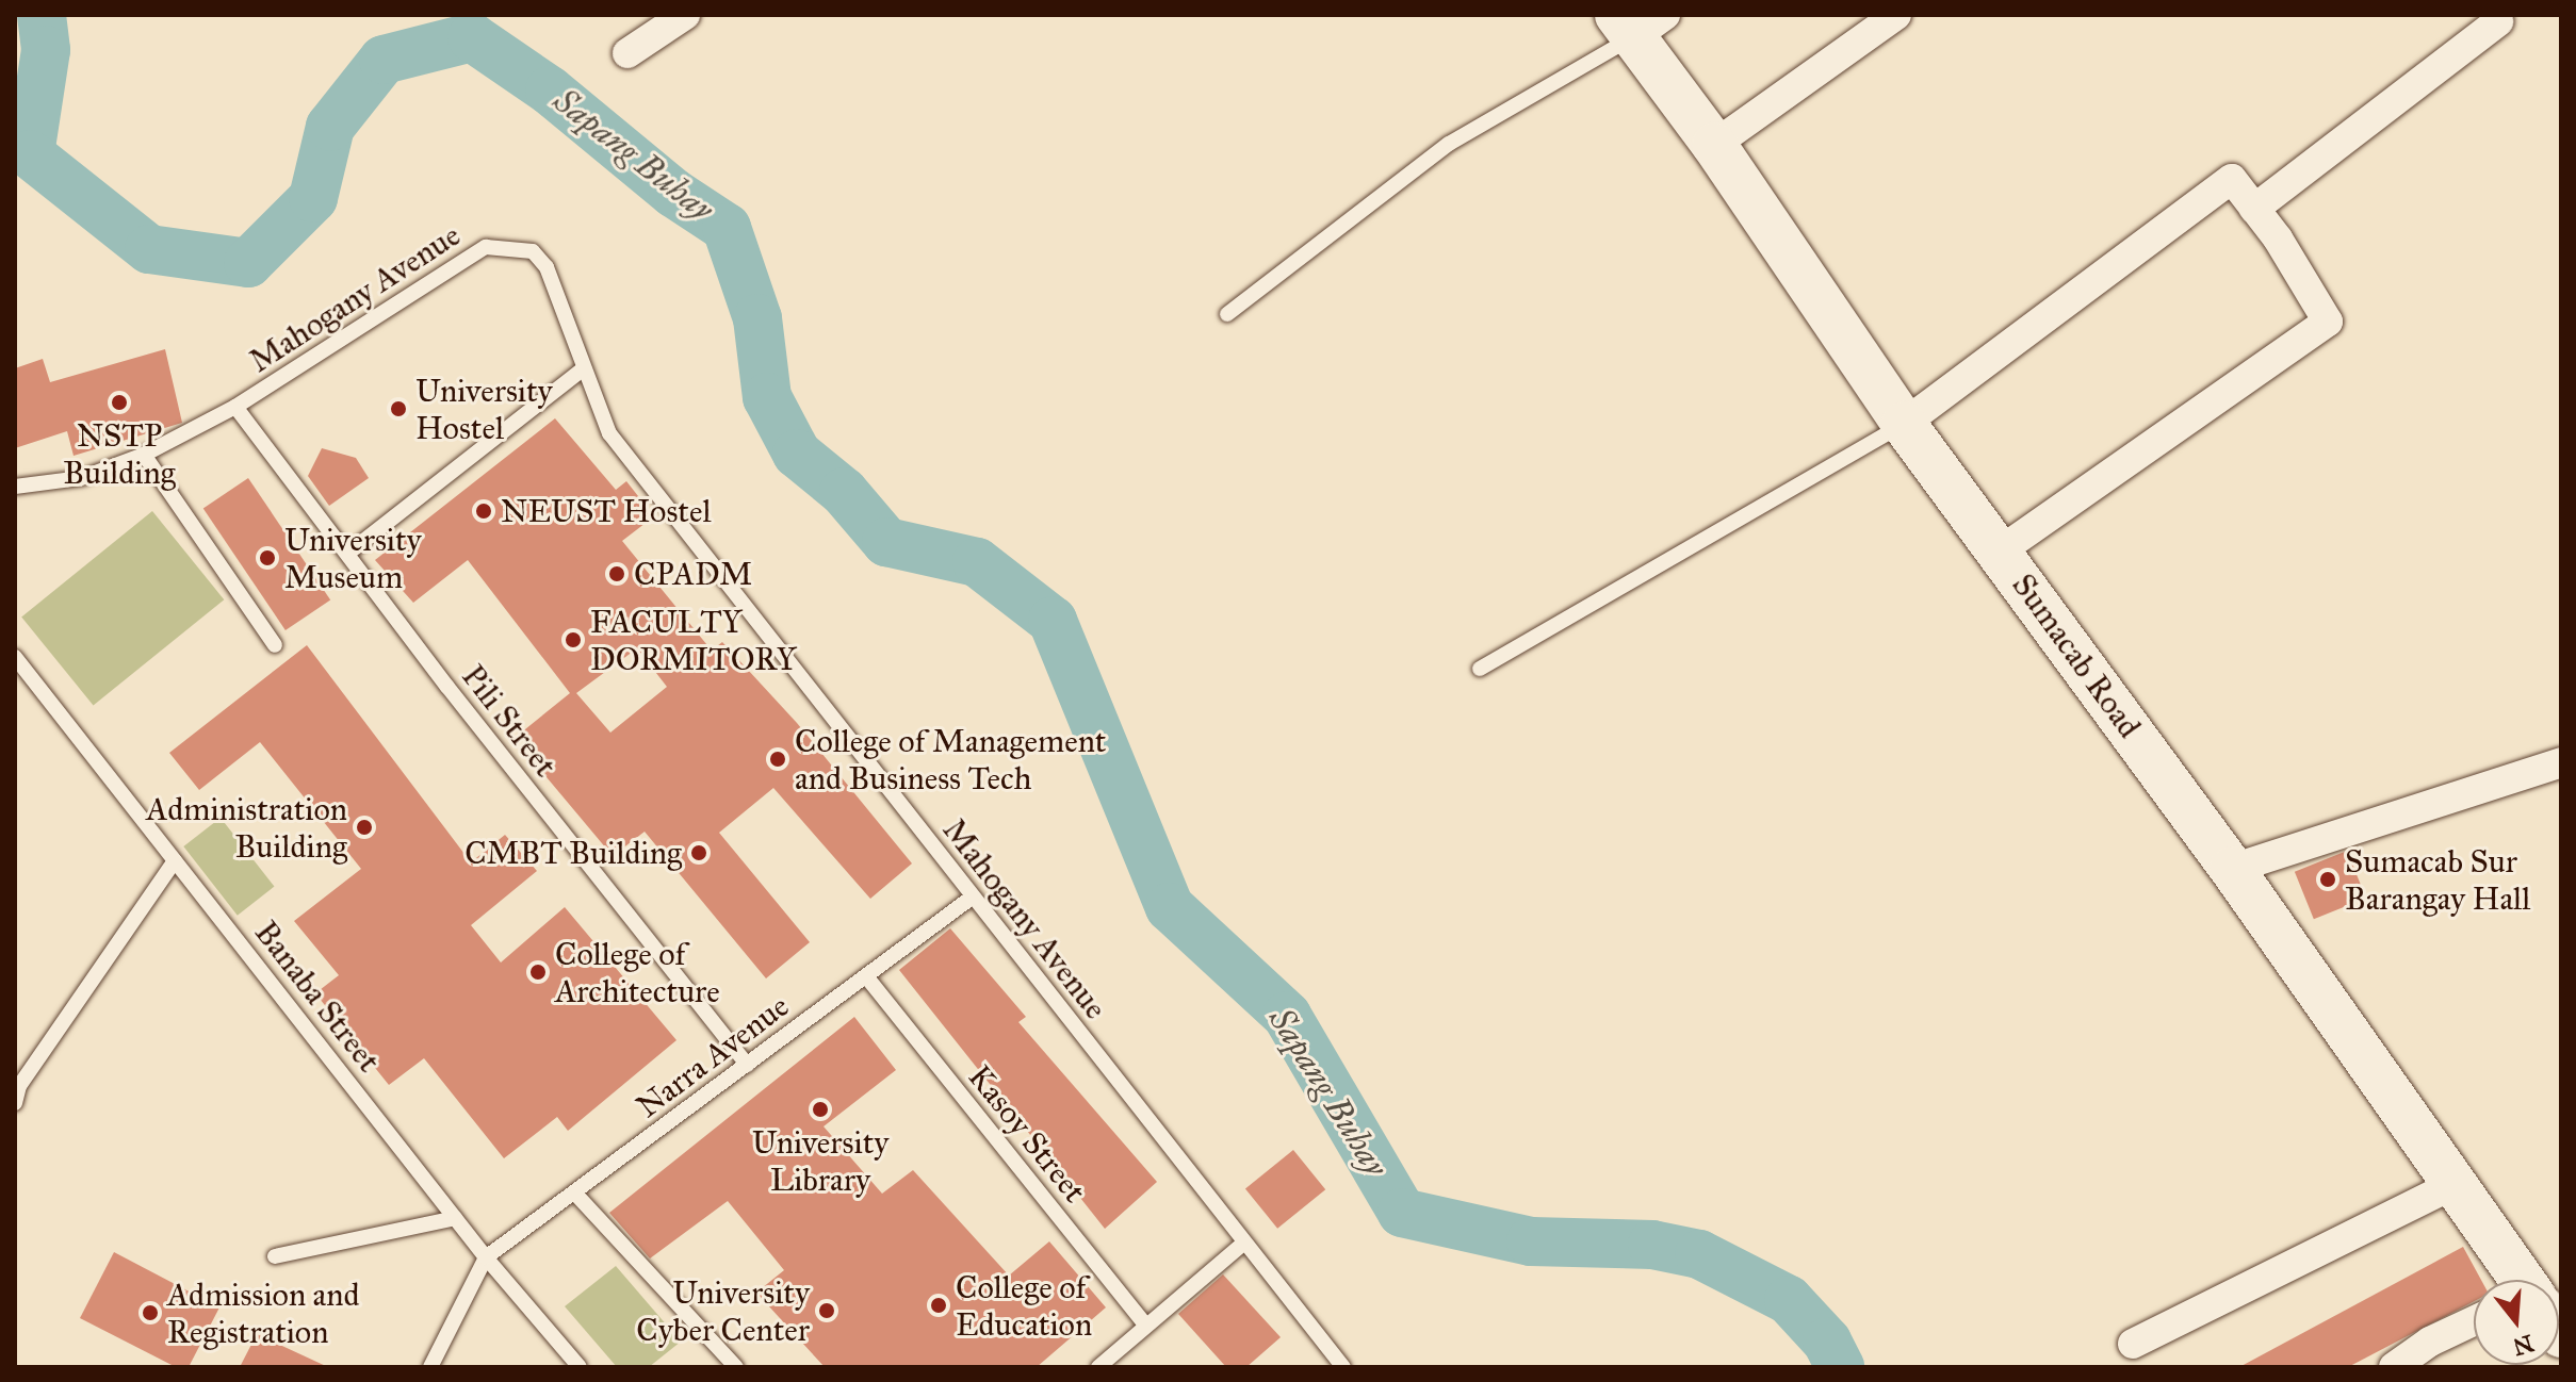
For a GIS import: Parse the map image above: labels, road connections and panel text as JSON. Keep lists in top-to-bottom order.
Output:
{
  "streets": {
    "main road": ["Sumacab Road"],
    "lane": [
      "Mahogany Avenue",
      "Pili Street",
      "Banaba Street",
      "Narra Avenue",
      "Kasoy Street"
    ]
  },
  "crossings": [
    ["Mahogany Avenue", "Pili Street"],
    ["Mahogany Avenue", "Narra Avenue"],
    ["Pili Street", "Narra Avenue"],
    ["Banaba Street", "Narra Avenue"],
    ["Narra Avenue", "Kasoy Street"]
  ],
  "water": ["Sapang Buhay"],
  "places": [
    "NSTP Building",
    "University Hostel",
    "NEUST Hostel",
    "University Museum",
    "CPADM",
    "FACULTY DORMITORY",
    "College of Management and Business Tech",
    "Administration Building",
    "CMBT Building",
    "Sumacab Sur Barangay Hall",
    "College of Architecture",
    "University Library",
    "College of Education",
    "University Cyber Center",
    "Admission and Registration"
  ],
  "north": "bottom"
}
